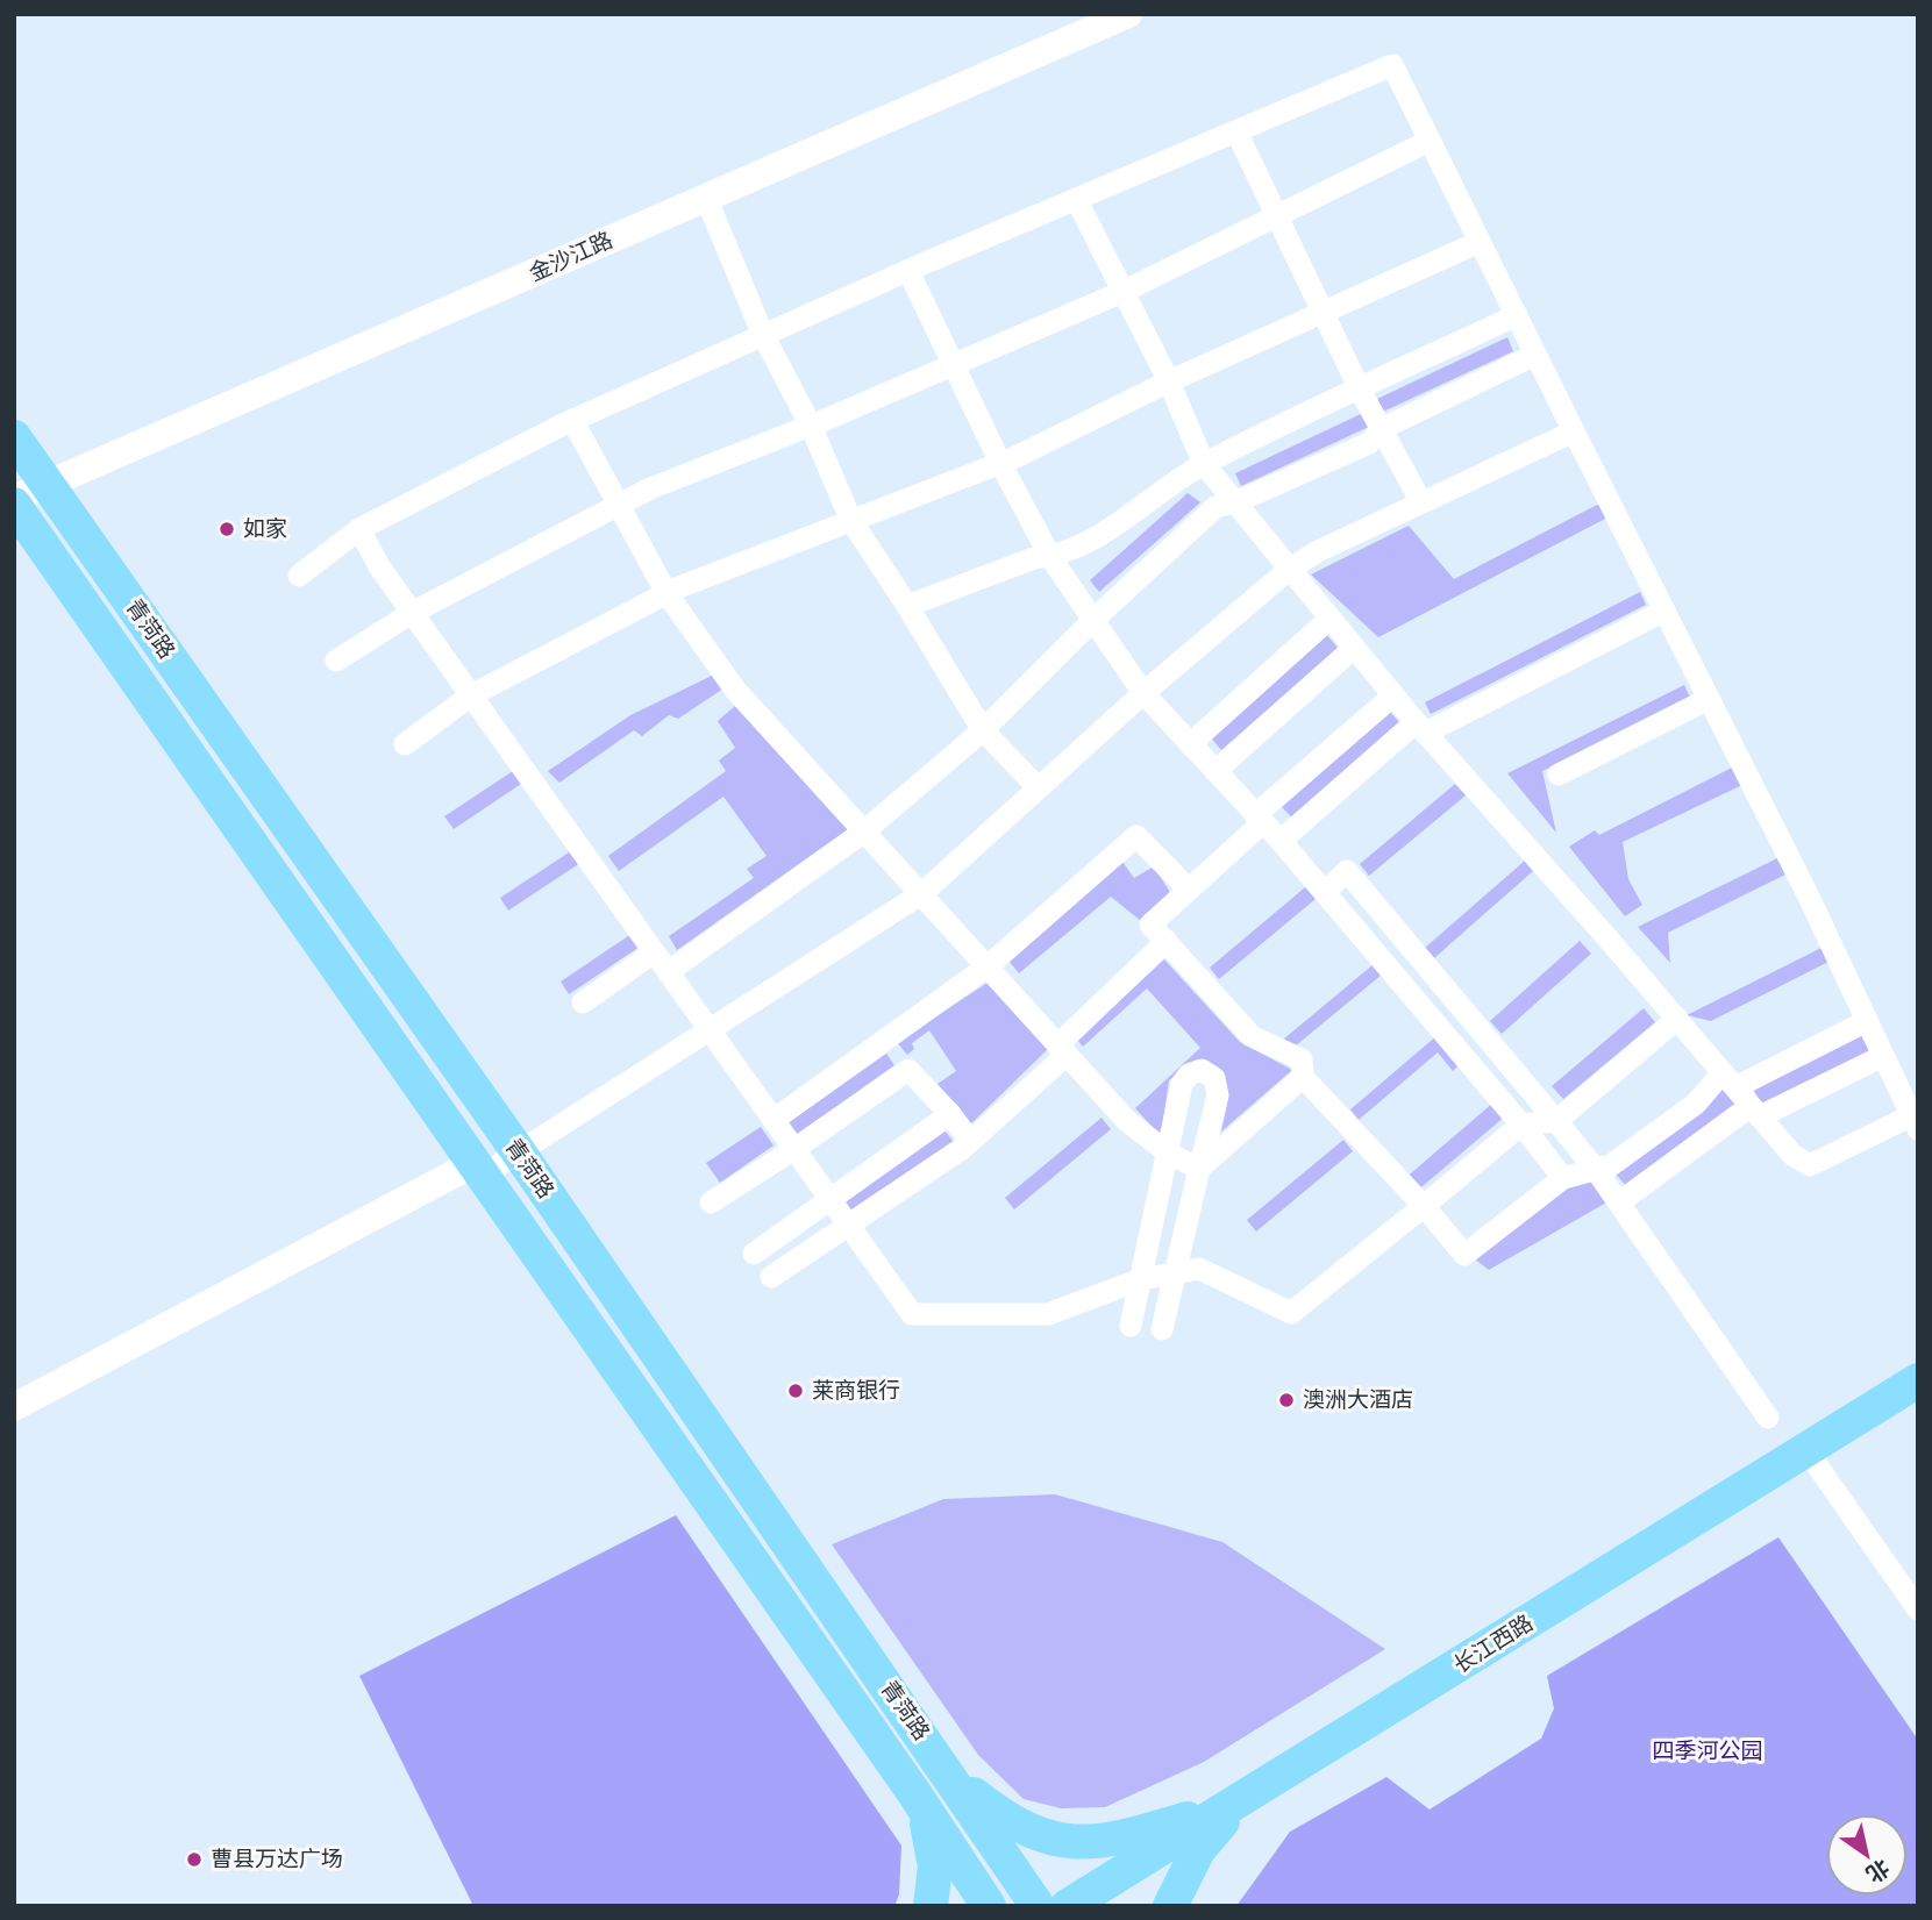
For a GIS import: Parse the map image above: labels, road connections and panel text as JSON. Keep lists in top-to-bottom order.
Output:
{
  "streets": {
    "main road": ["青菏路", "长江西路"],
    "street": ["金沙江路"]
  },
  "crossings": [
    ["金沙江路", "青菏路"]
  ],
  "parks": ["四季河公园"],
  "places": [
    "如家",
    "莱商银行",
    "澳洲大酒店",
    "曹县万达广场"
  ],
  "north": "bottom right"
}
